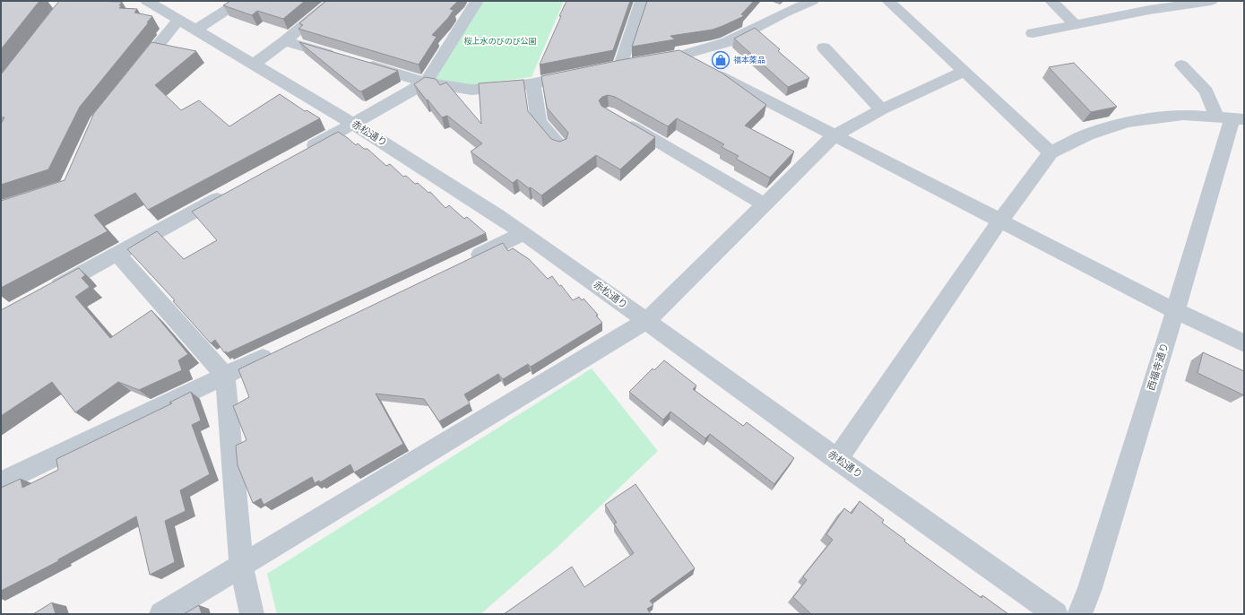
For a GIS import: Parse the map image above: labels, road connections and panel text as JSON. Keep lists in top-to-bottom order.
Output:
{
  "streets": {
    "street": ["赤松通り", "西福寺通り"]
  },
  "parks": ["桜上水のびのび公園"],
  "places": {
    "shop": ["福本薬品"]
  }
}
